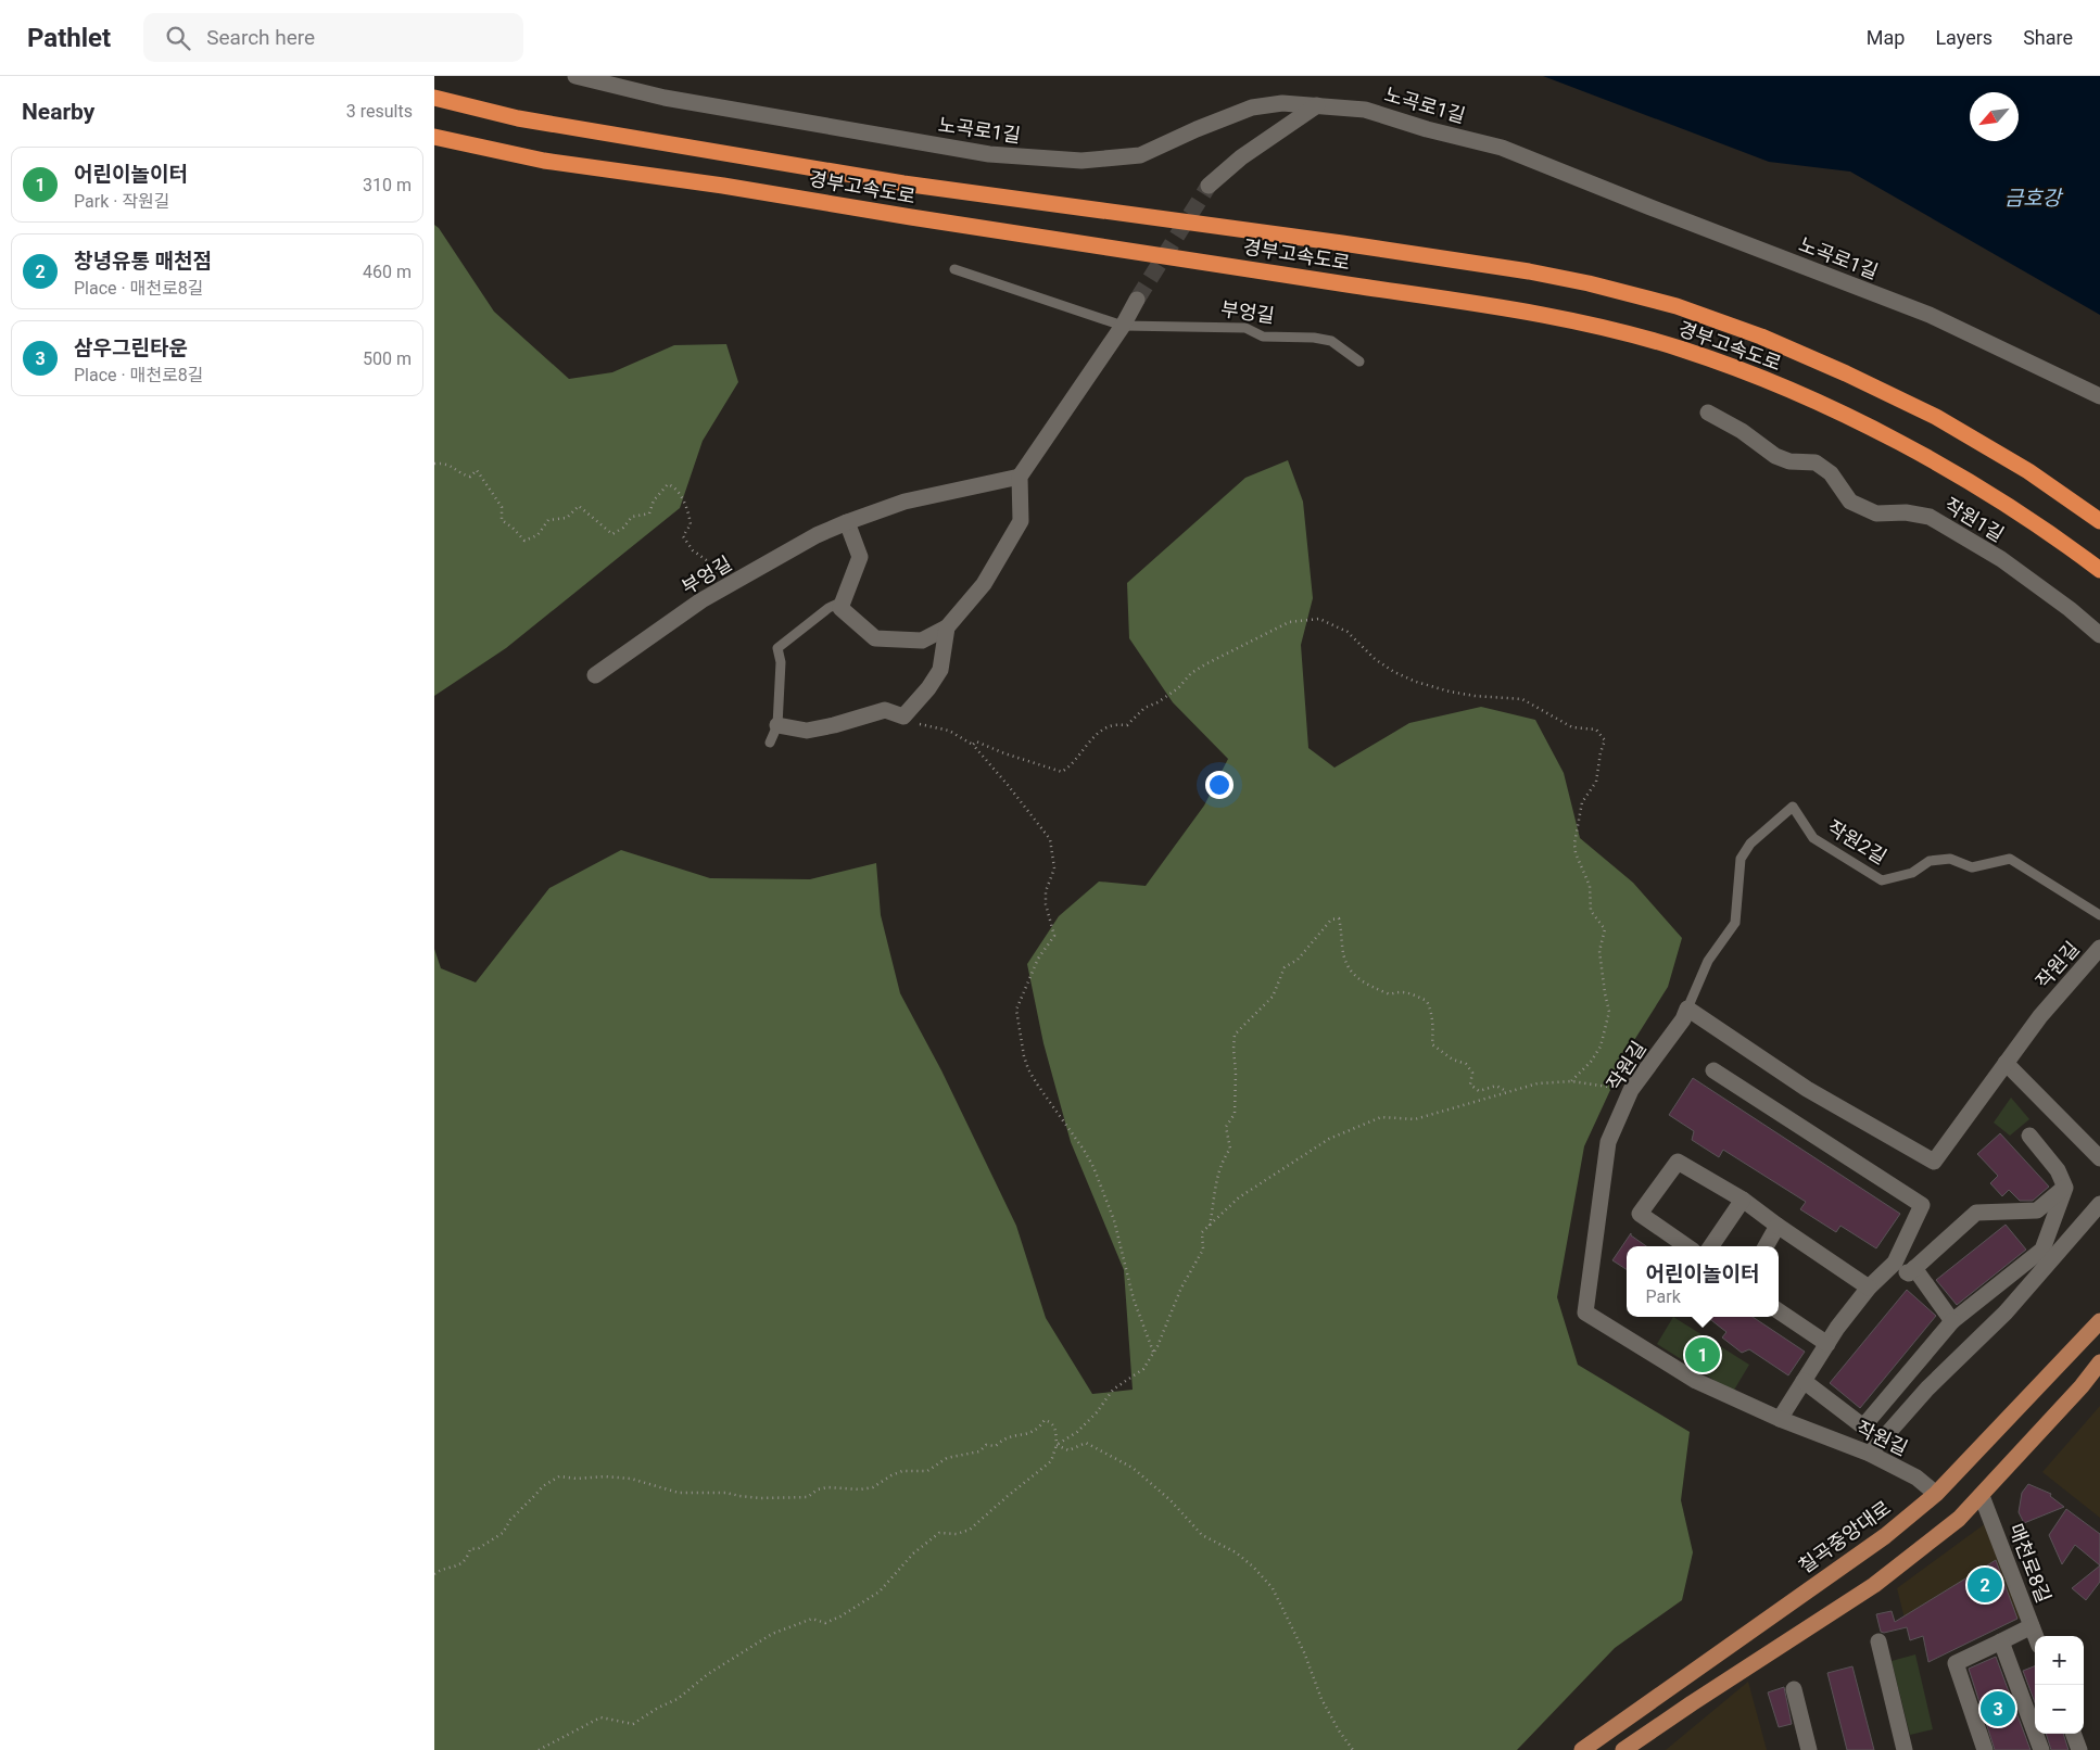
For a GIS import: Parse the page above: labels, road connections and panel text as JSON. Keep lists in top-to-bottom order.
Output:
{
  "streets": {
    "highway": ["경부고속도로"],
    "main road": ["칠곡중앙대로"],
    "street": [
      "노곡로1길",
      "부엉길",
      "작원1길",
      "작원길",
      "매천로8길"
    ],
    "lane": ["작원2길"]
  },
  "crossings": [
    ["작원2길", "작원길"],
    ["작원길", "칠곡중앙대로"]
  ],
  "water": ["금호강"],
  "north": "bottom left",
  "page": {
    "header": "Pathlet",
    "search": "Search here",
    "nav": ["Map", "Layers", "Share"],
    "heading": ["Nearby", "3 results"],
    "list": [
      {
        "mark": "1",
        "name": "어린이놀이터",
        "note": "Park · 작원길",
        "value": "310 m"
      },
      {
        "mark": "2",
        "name": "창녕유통 매천점",
        "note": "Place · 매천로8길",
        "value": "460 m"
      },
      {
        "mark": "3",
        "name": "삼우그린타운",
        "note": "Place · 매천로8길",
        "value": "500 m"
      }
    ],
    "popup": ["어린이놀이터", "Park"],
    "pins": ["1", "2", "3"],
    "map_buttons": ["+", "−"]
  }
}
